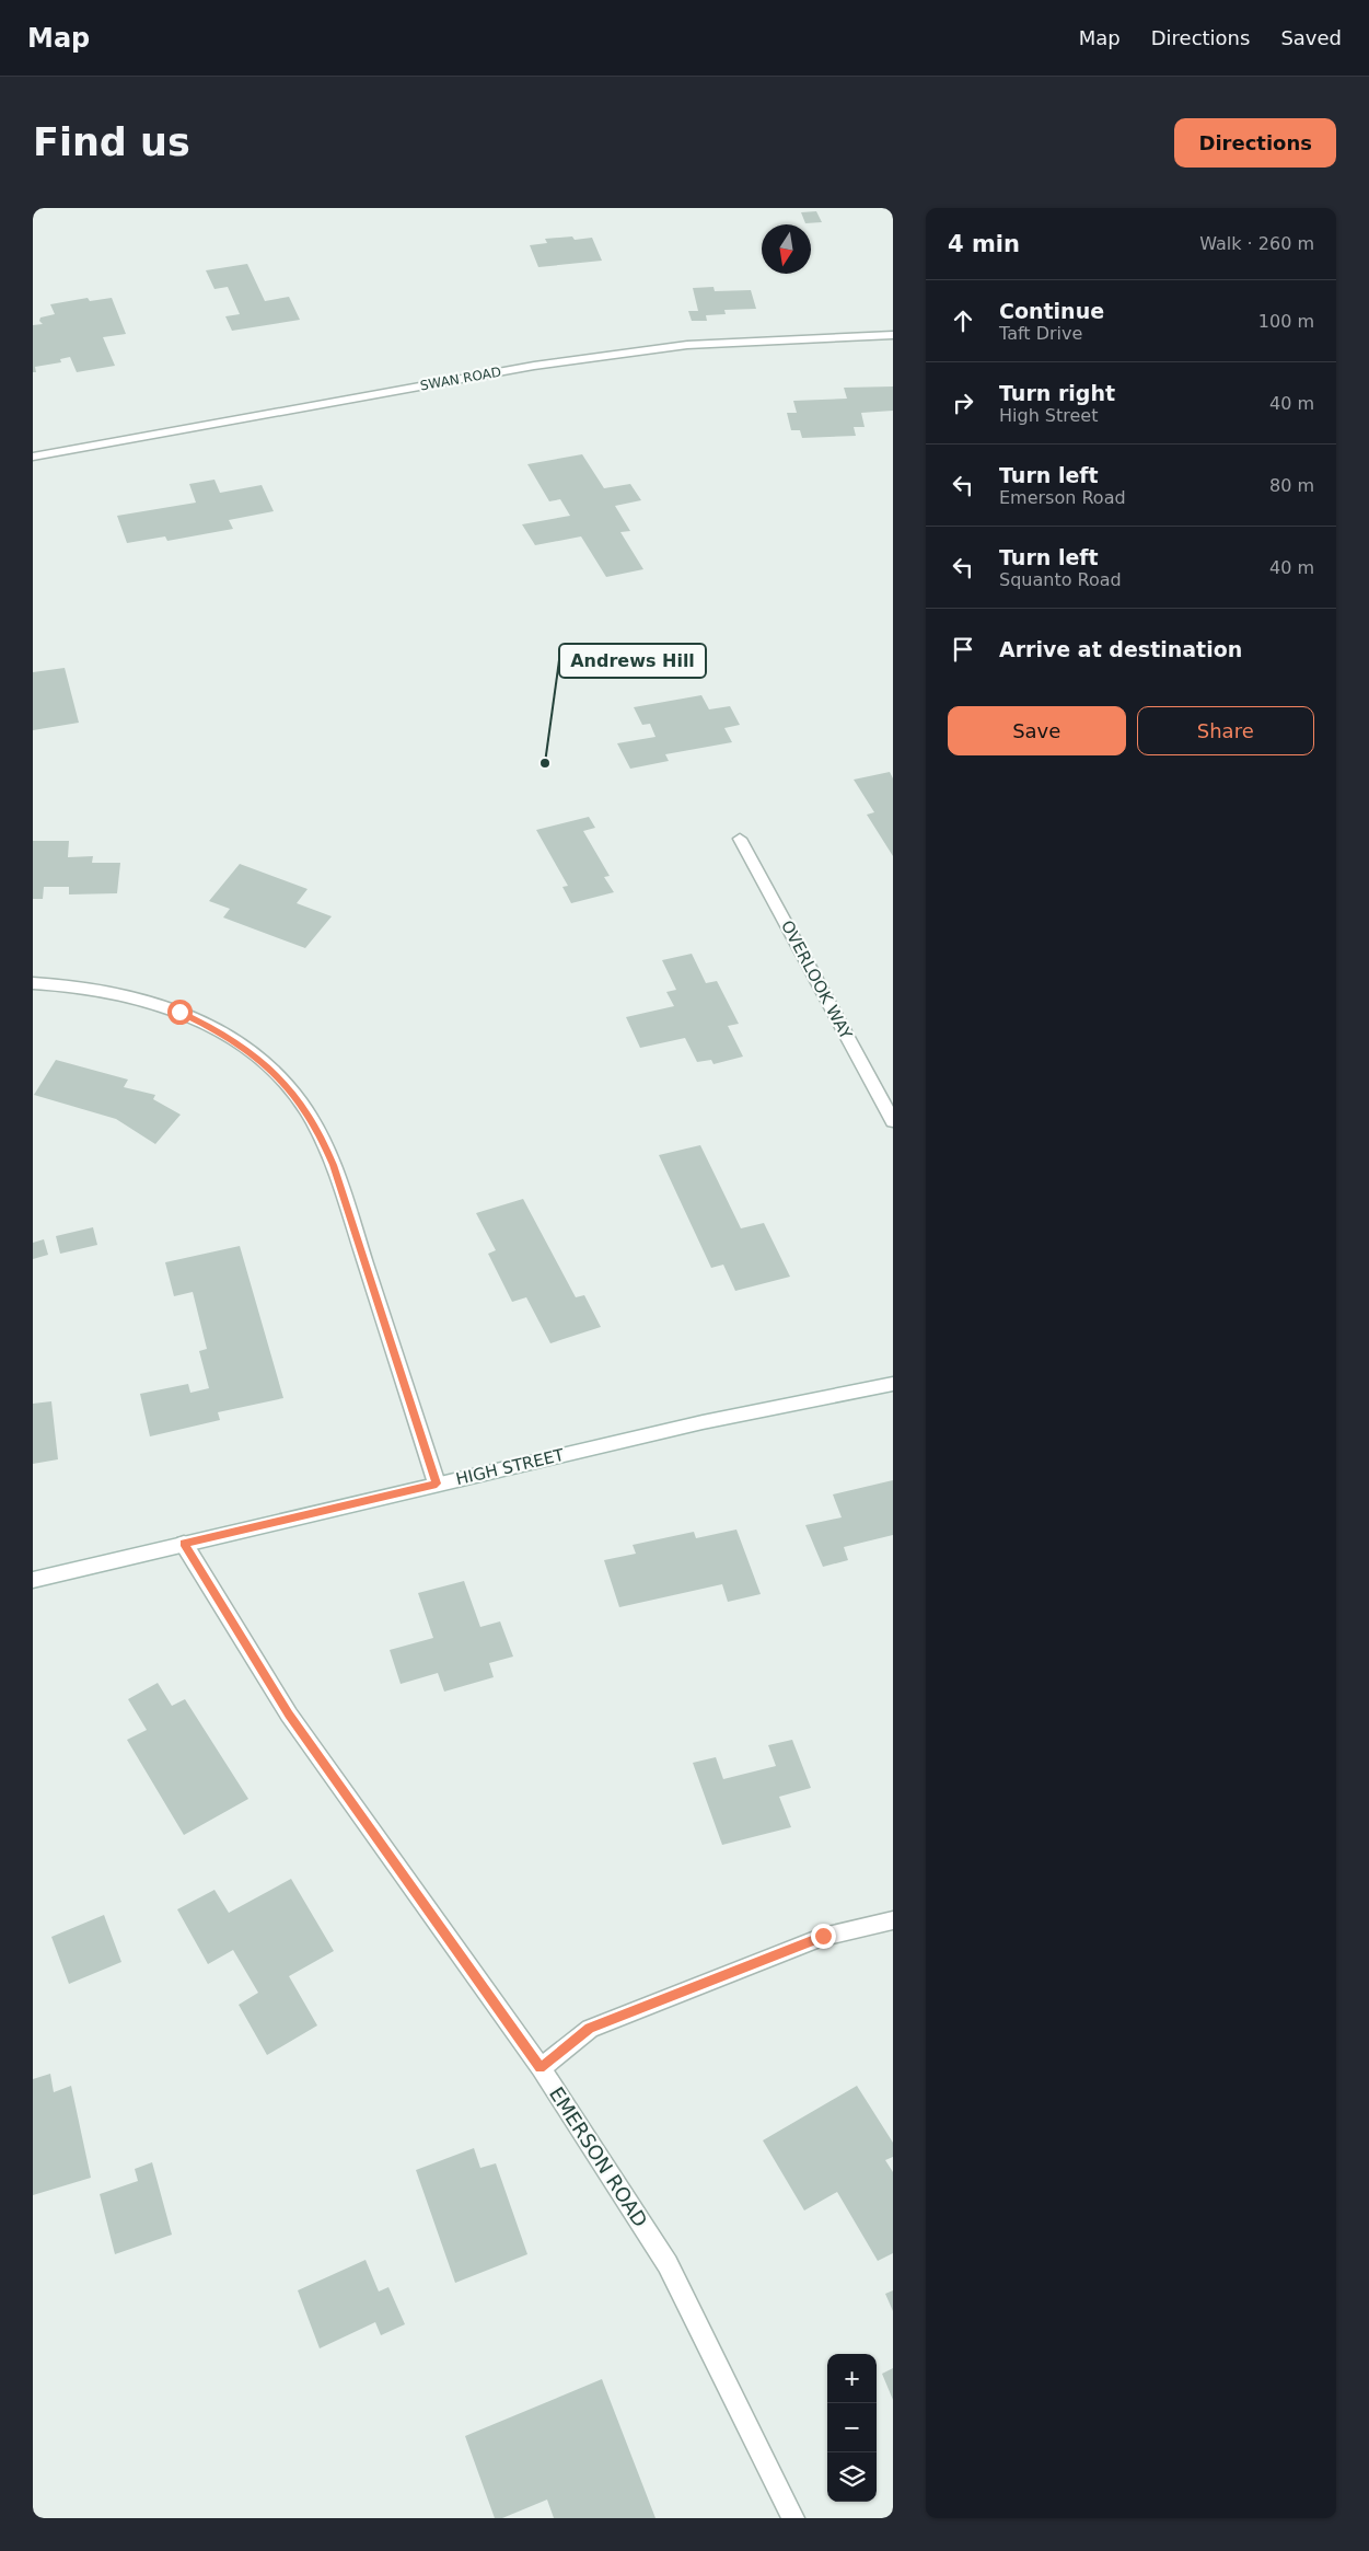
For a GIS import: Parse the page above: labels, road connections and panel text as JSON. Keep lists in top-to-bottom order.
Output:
{
  "streets": {
    "street": [
      "SWAN ROAD",
      "OVERLOOK WAY",
      "HIGH STREET",
      "EMERSON ROAD"
    ]
  },
  "crossings": [
    ["HIGH STREET", "EMERSON ROAD"]
  ],
  "places": ["Andrews Hill"],
  "north": "bottom",
  "page": {
    "header": "Map",
    "nav": ["Map", "Directions", "Saved"],
    "buttons": [
      "Directions",
      ["Save", "Share"]
    ],
    "title": "Find us",
    "heading": ["4 min", "Walk · 260 m"],
    "list": [
      ["Continue", "Taft Drive", "100 m"],
      ["Turn right", "High Street", "40 m"],
      ["Turn left", "Emerson Road", "80 m"],
      ["Turn left", "Squanto Road", "40 m"],
      "Arrive at destination"
    ],
    "map_buttons": ["+", "−"]
  }
}
